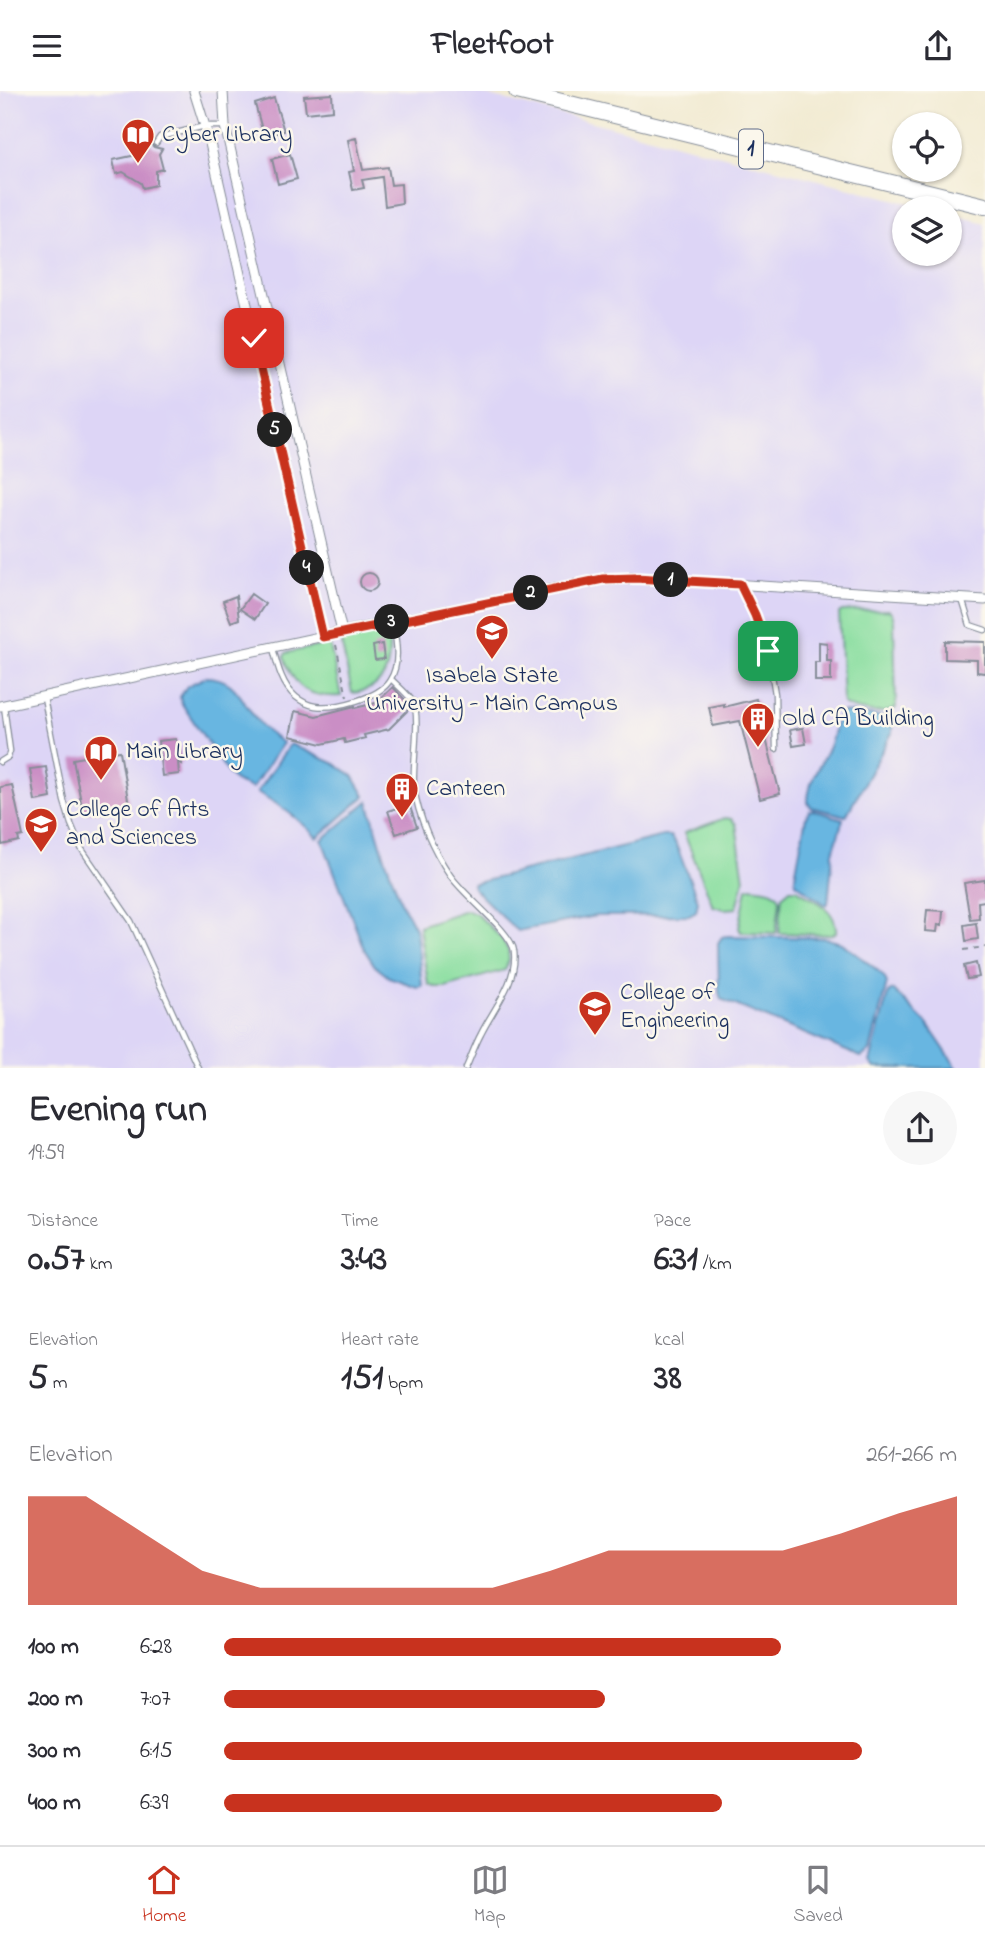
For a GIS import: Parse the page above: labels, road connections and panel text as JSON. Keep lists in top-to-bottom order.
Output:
{
  "streets": {
    "highway": ["1"]
  },
  "places": {
    "library": ["Cyber Library", "Main Library"],
    "school or university": ["Isabela State University - Main Campus", "College of Arts and Sciences", "College of Engineering"],
    "building": ["Old CA Building", "Canteen"]
  },
  "page": {
    "header": "Fleetfoot",
    "pins": [
      "5",
      "4",
      "1",
      "2",
      "3"
    ],
    "heading": ["Evening run", "19:59"],
    "stats": [
      ["Distance", "0.57 km"],
      ["Time", "3:43"],
      ["Pace", "6:31 /km"],
      ["Elevation", "5 m"],
      ["Heart rate", "151 bpm"],
      ["kcal", "38"]
    ],
    "chart": ["Elevation", "261–266 m"],
    "list": [
      {
        "name": "100 m",
        "note": "6:28"
      },
      {
        "name": "200 m",
        "note": "7:07"
      },
      {
        "name": "300 m",
        "note": "6:15"
      },
      {
        "name": "400 m",
        "note": "6:39"
      }
    ],
    "tabs": ["Home", "Map", "Saved"]
  }
}
